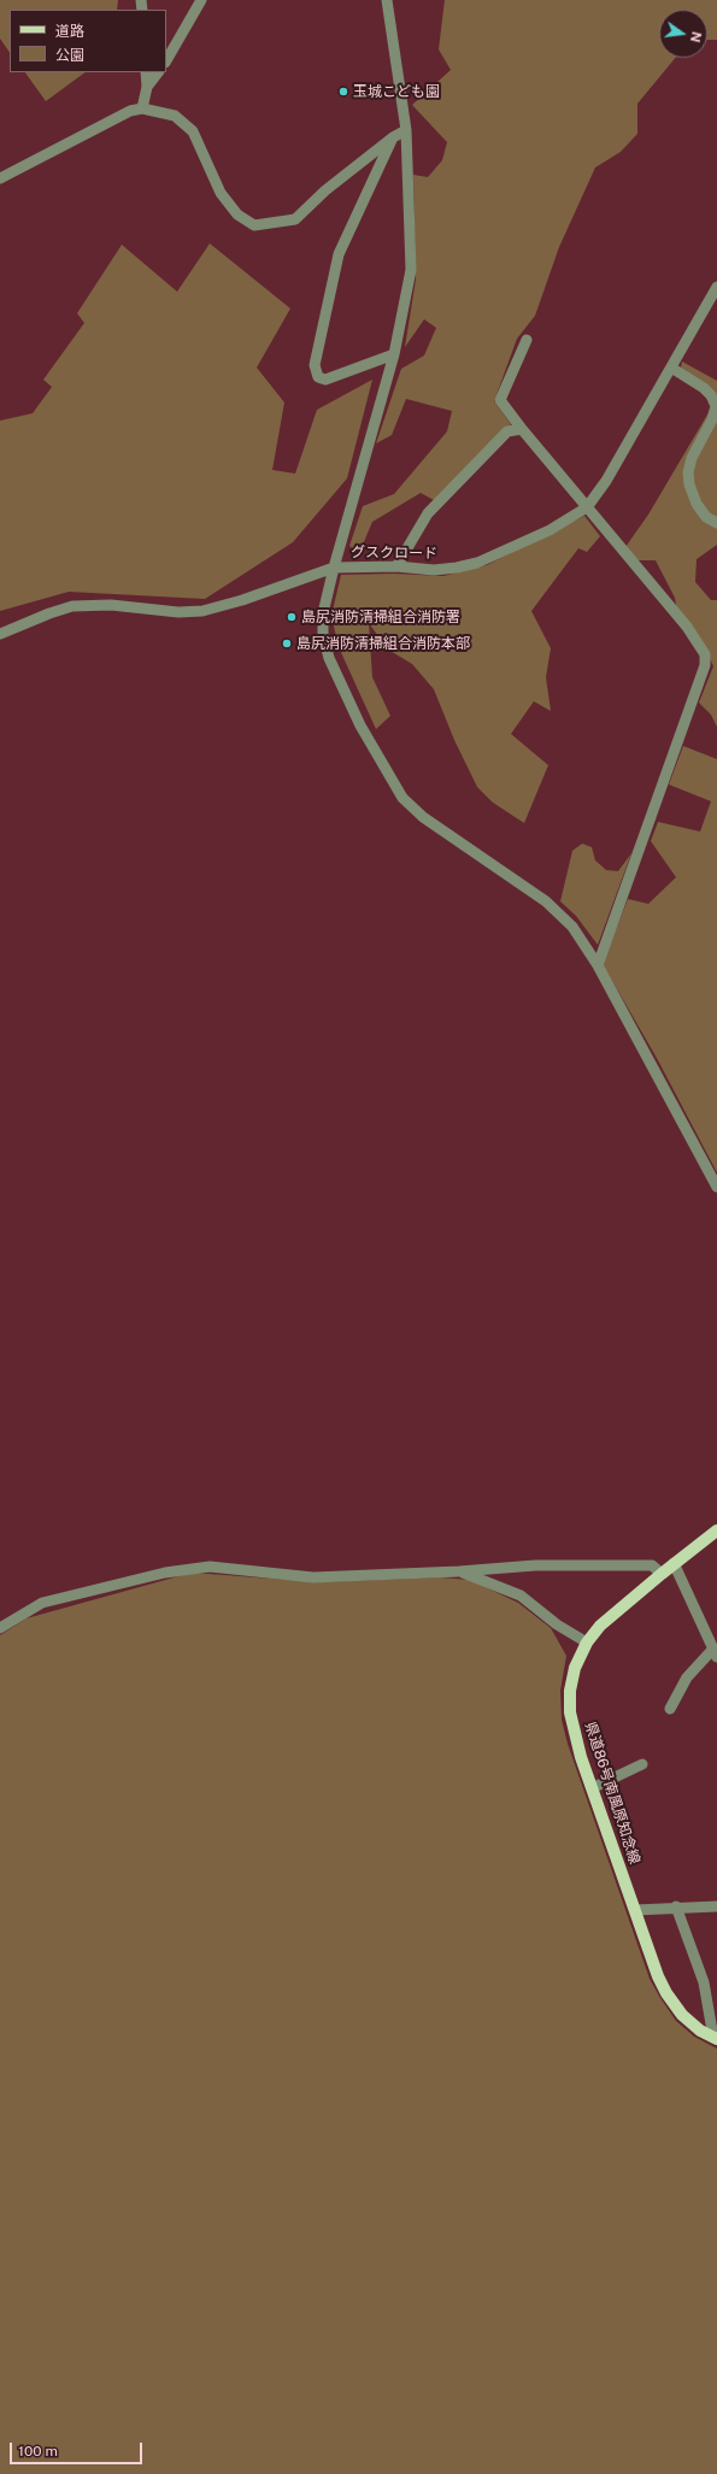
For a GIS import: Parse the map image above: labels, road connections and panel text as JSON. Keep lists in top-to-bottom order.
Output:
{
  "streets": {
    "main road": ["県道86号南風原知念線"],
    "street": ["グスクロード"]
  },
  "places": ["玉城こども園", "島尻消防清掃組合消防署", "島尻消防清掃組合消防本部"],
  "legend": ["道路", "公園"],
  "scale_bar": "100 m",
  "north": "right"
}
